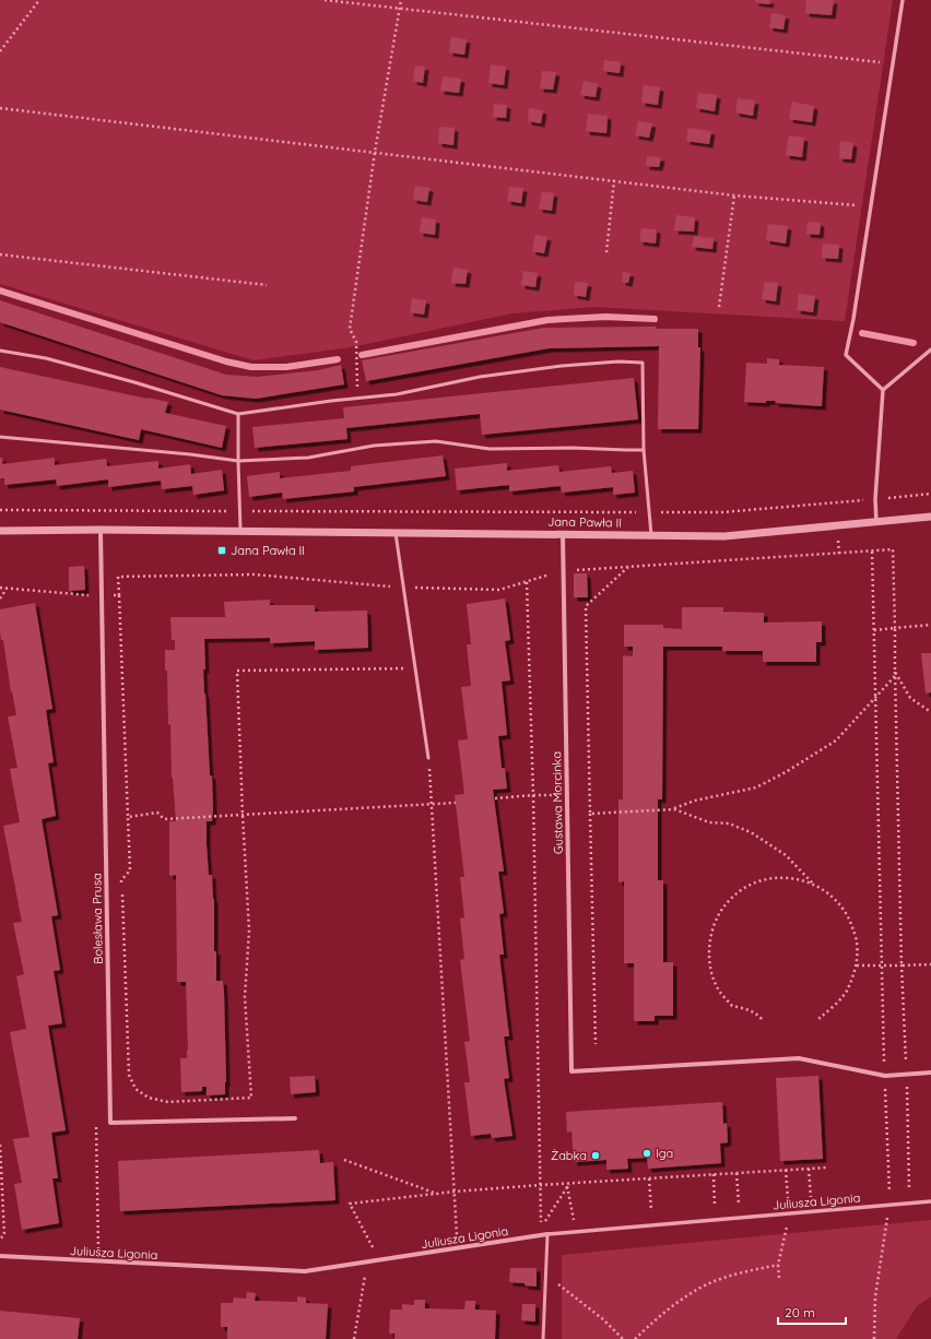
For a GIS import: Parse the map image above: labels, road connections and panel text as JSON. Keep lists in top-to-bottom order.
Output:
{
  "streets": {
    "street": [
      "Jana Pawła II",
      "Gustawa Morcinka",
      "Bolesława Prusa",
      "Juliusza Ligonia"
    ]
  },
  "crossings": [
    ["Jana Pawła II", "Gustawa Morcinka"],
    ["Jana Pawła II", "Bolesława Prusa"]
  ],
  "places": {
    "transit": ["Jana Pawła II"],
    "other": ["Iga", "Żabka"]
  },
  "scale_bar": "20 m"
}
